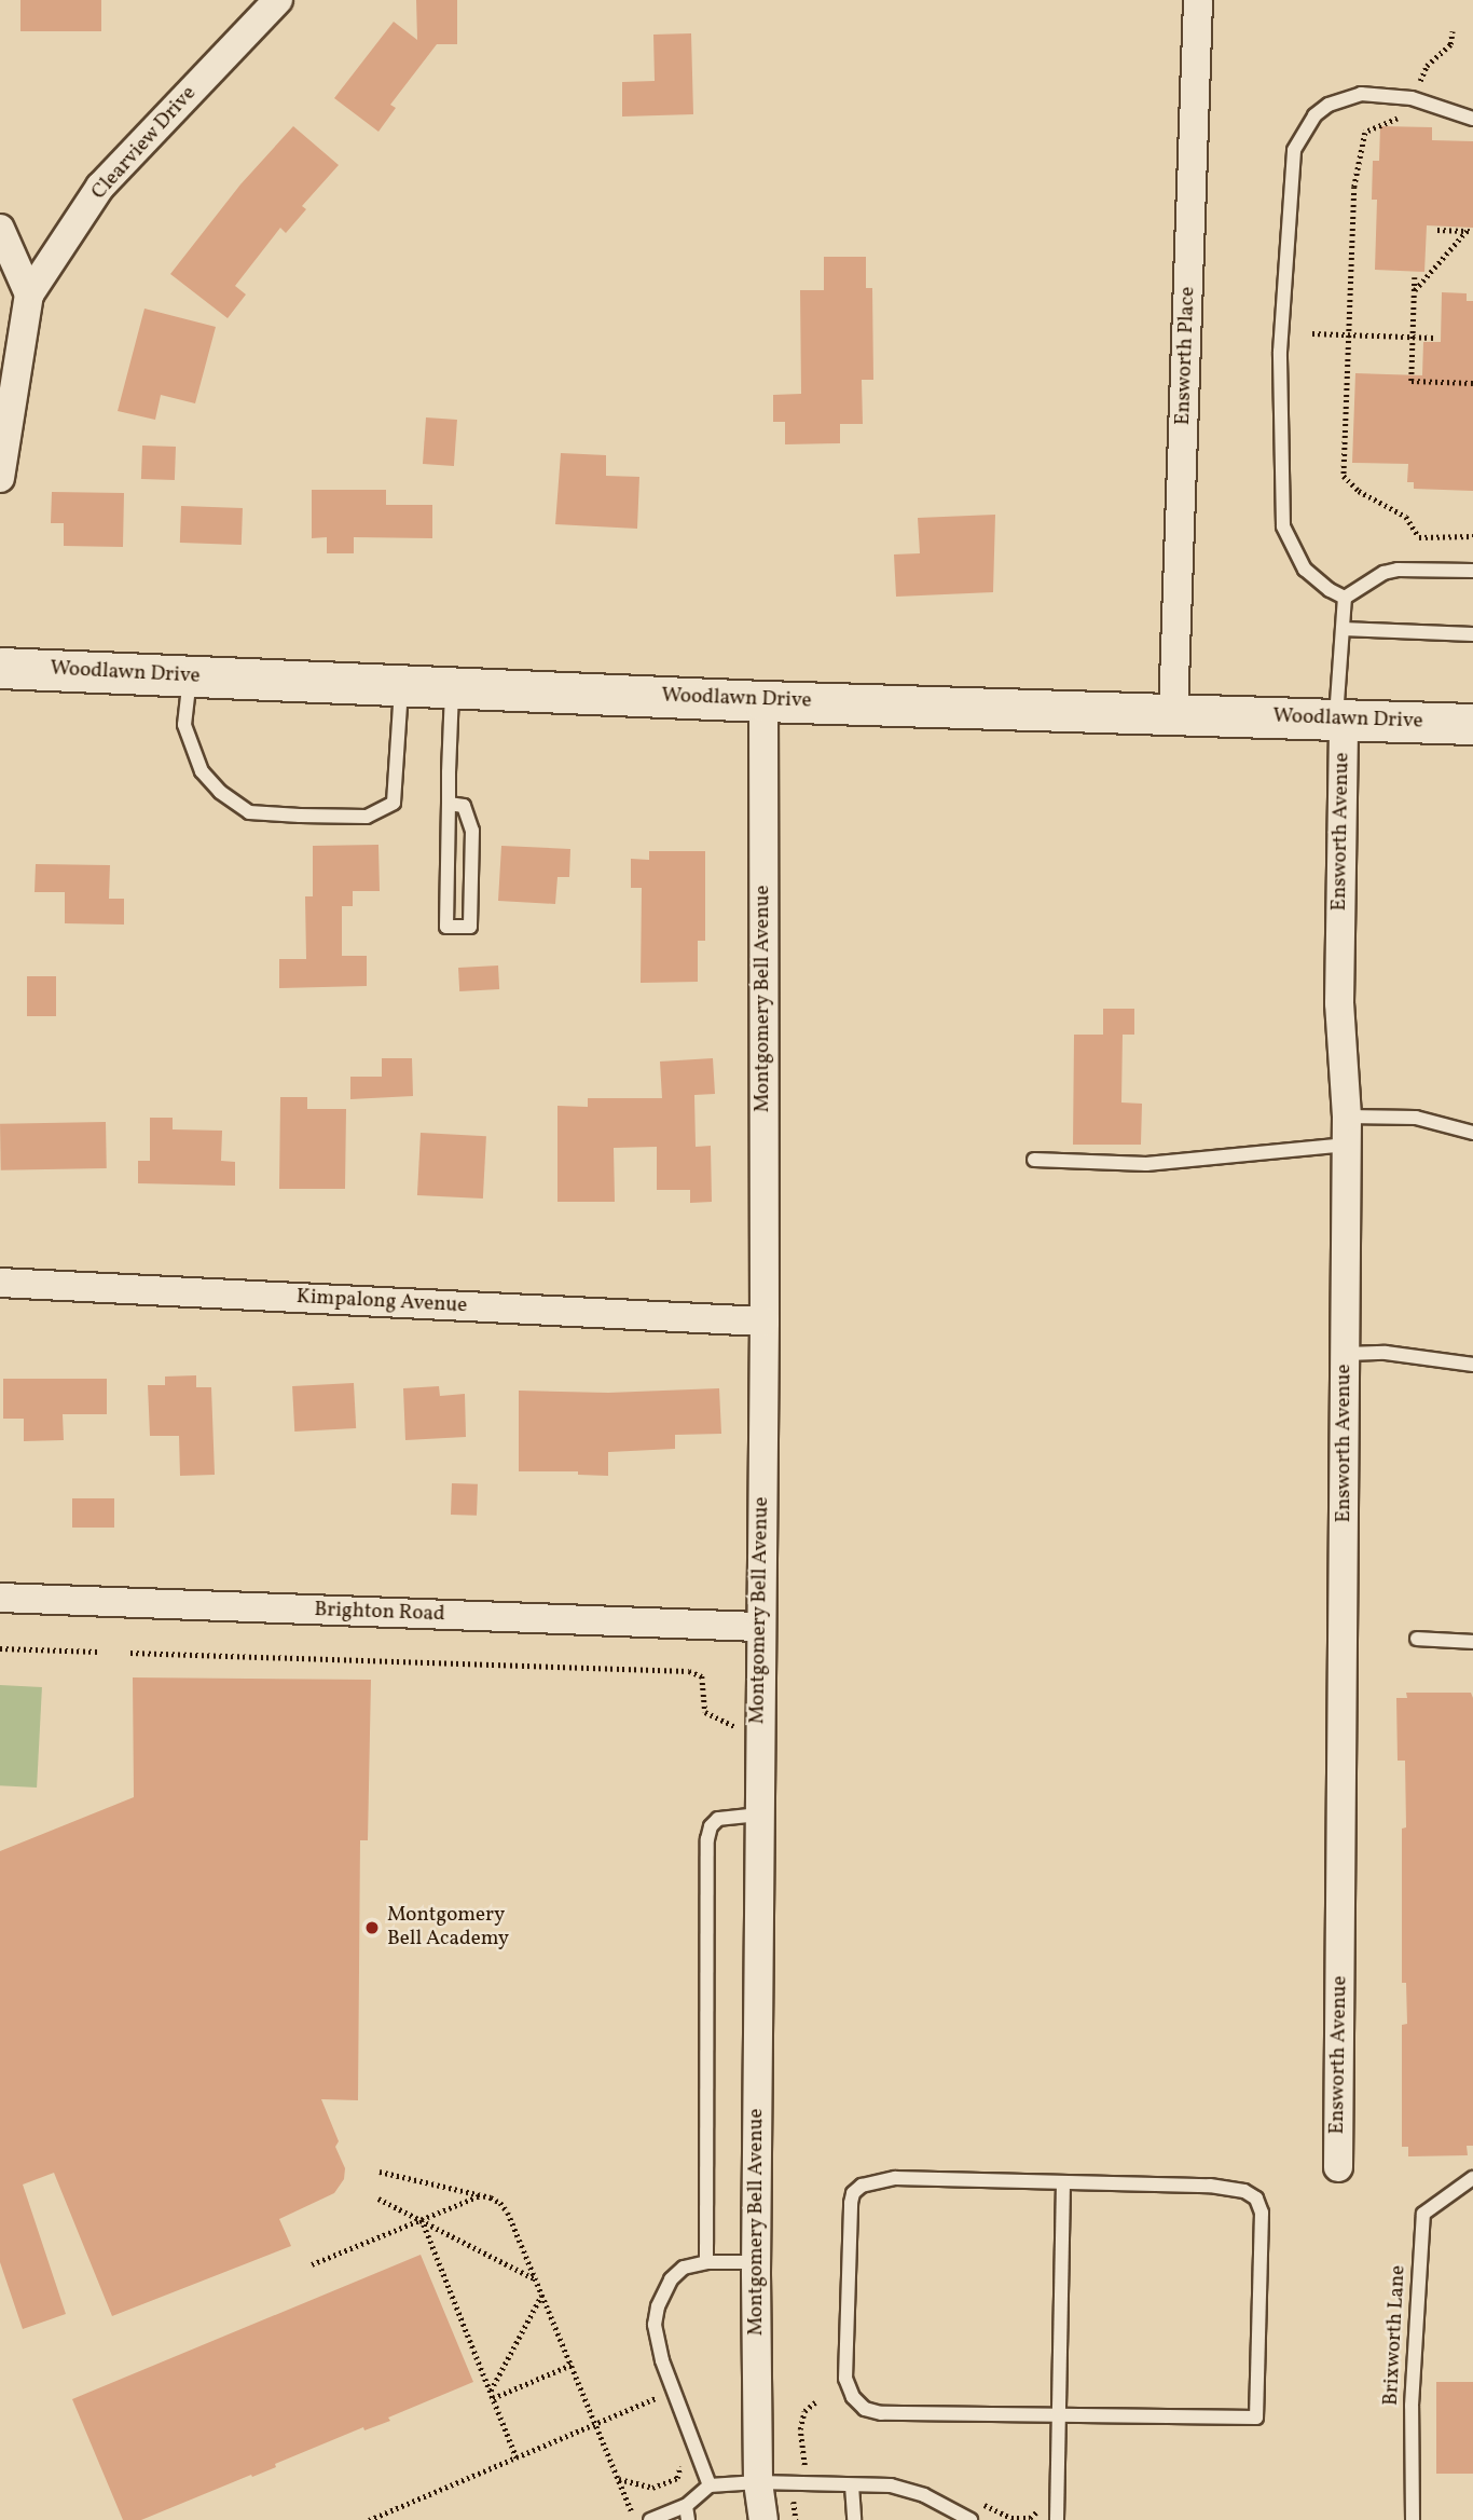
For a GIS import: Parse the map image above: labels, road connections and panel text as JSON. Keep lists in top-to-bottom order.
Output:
{
  "streets": {
    "main road": ["Woodlawn Drive"],
    "street": [
      "Clearview Drive",
      "Ensworth Place",
      "Ensworth Avenue",
      "Montgomery Bell Avenue",
      "Kimpalong Avenue",
      "Brighton Road"
    ],
    "lane": ["Brixworth Lane"]
  },
  "crossings": [
    ["Ensworth Place", "Woodlawn Drive"],
    ["Woodlawn Drive", "Ensworth Avenue"],
    ["Woodlawn Drive", "Montgomery Bell Avenue"],
    ["Montgomery Bell Avenue", "Kimpalong Avenue"],
    ["Montgomery Bell Avenue", "Brighton Road"]
  ],
  "places": ["Montgomery Bell Academy"]
}
